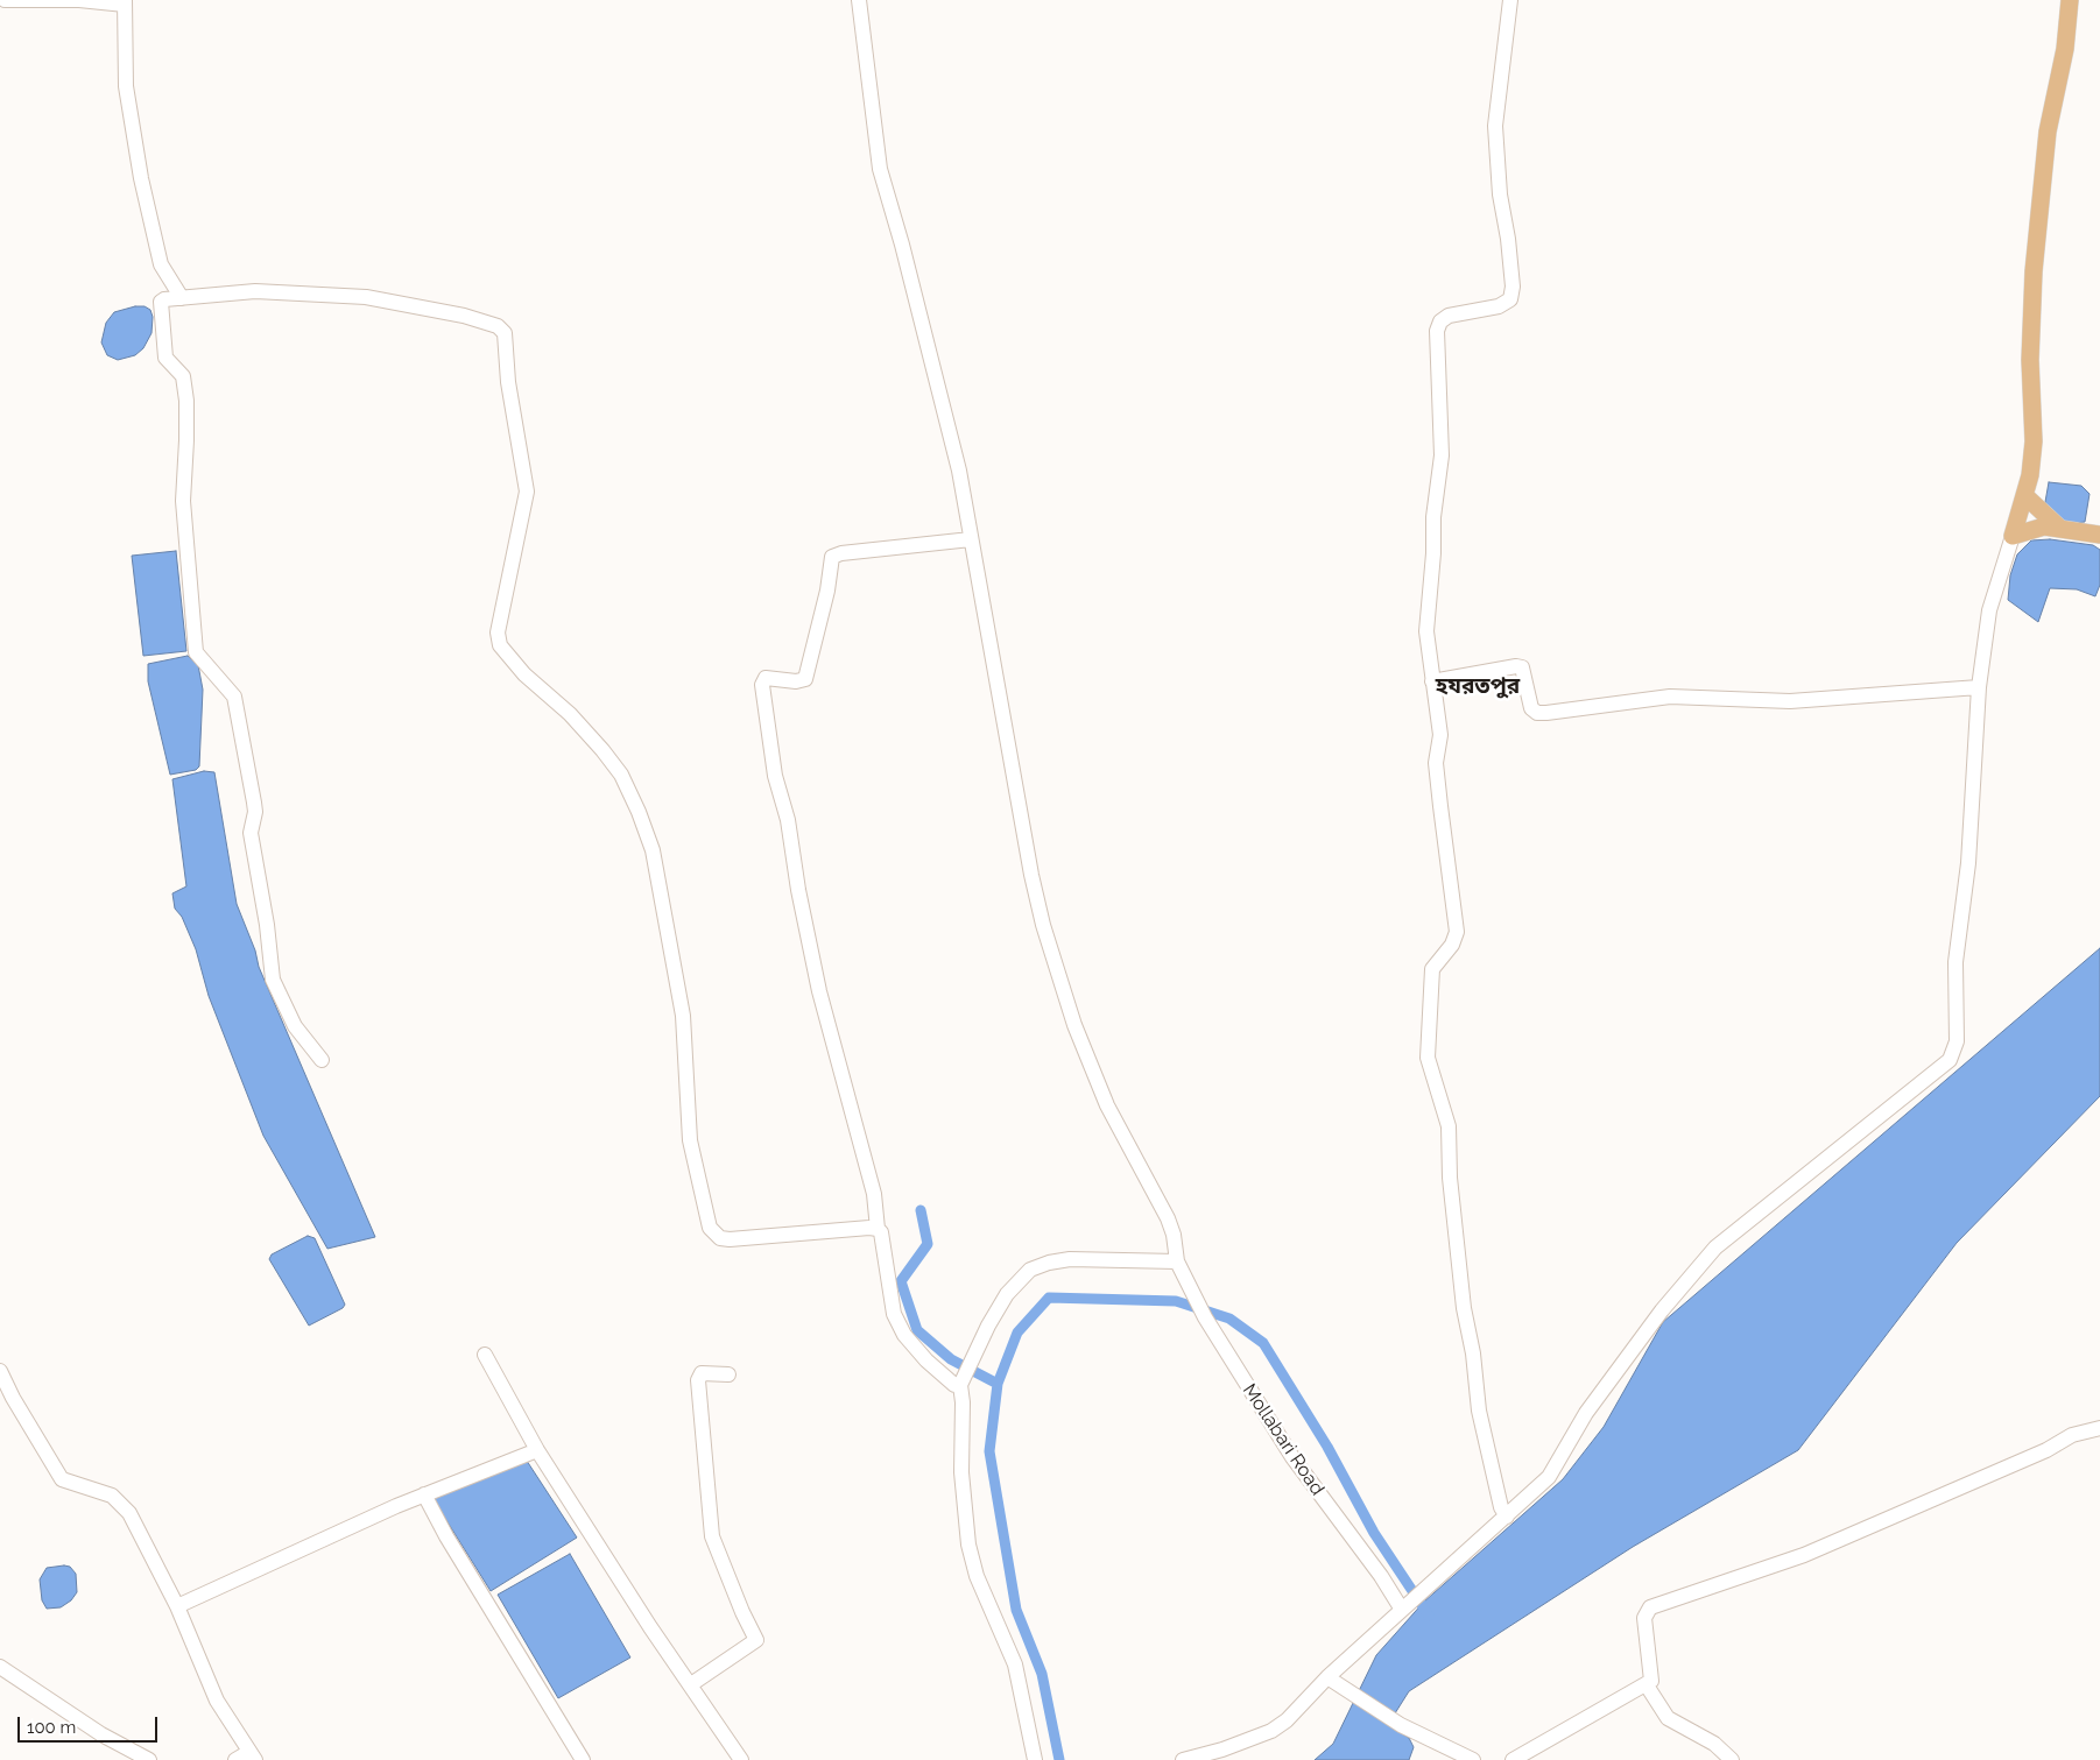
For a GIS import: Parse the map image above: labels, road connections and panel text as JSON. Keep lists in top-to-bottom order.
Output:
{
  "streets": {
    "street": ["Mollabari Road"]
  },
  "districts": ["হযরতপুর"],
  "scale_bar": "100 m"
}
